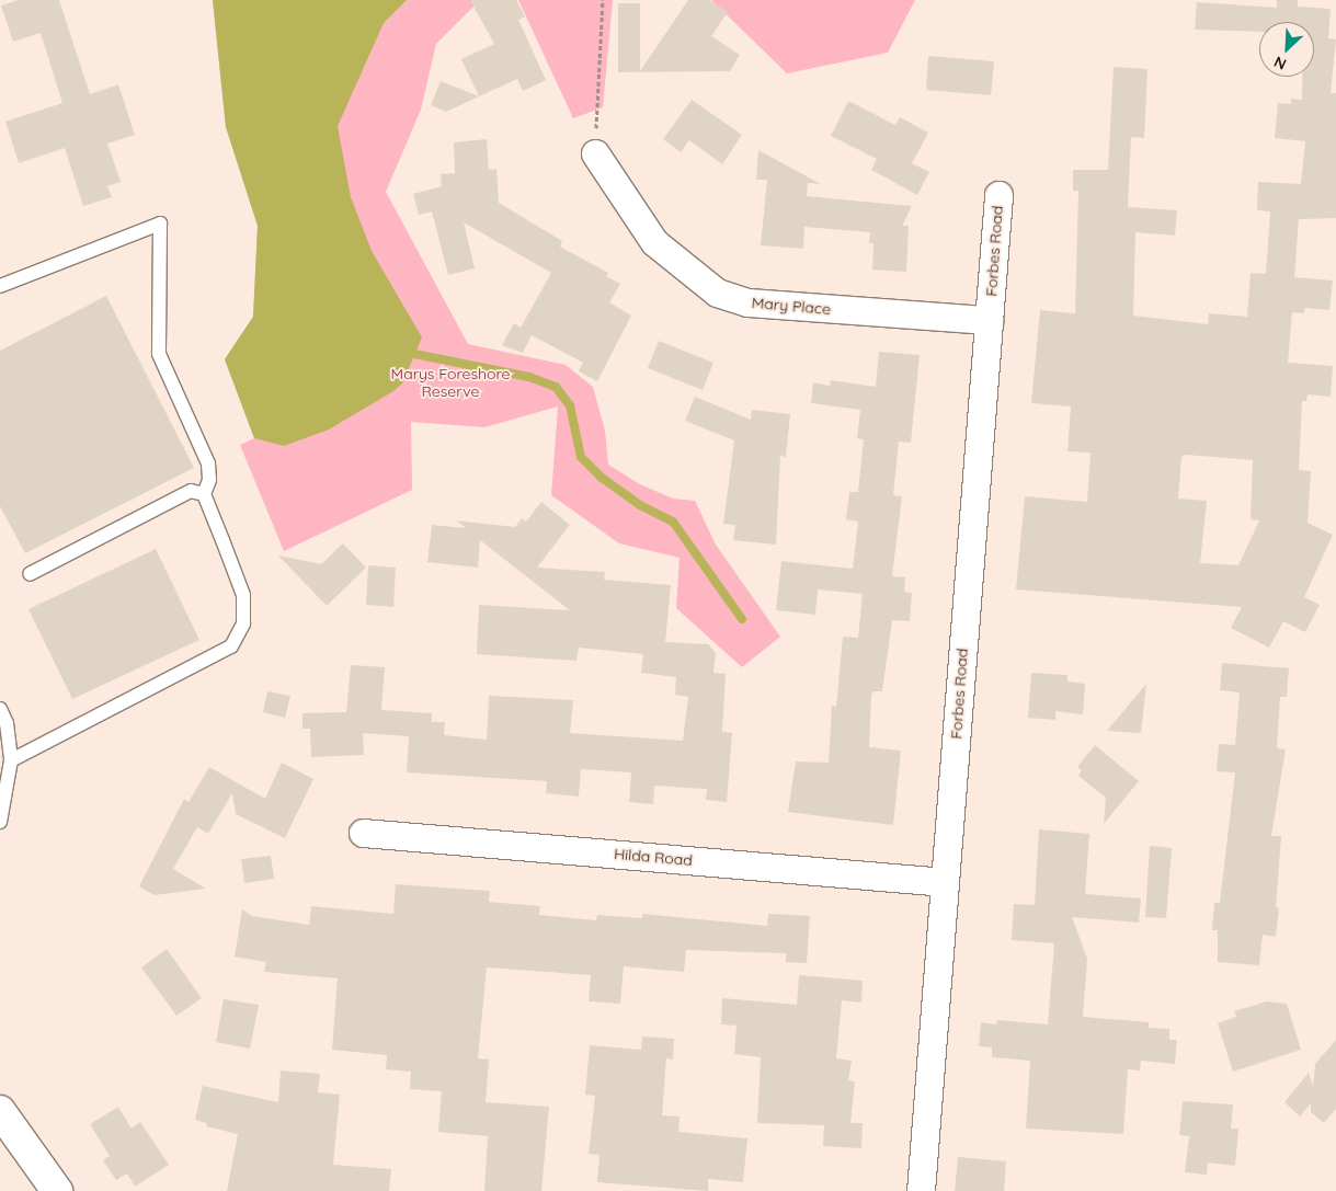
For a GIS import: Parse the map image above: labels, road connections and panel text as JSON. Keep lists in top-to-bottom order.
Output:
{
  "streets": {
    "street": ["Forbes Road", "Mary Place", "Hilda Road"]
  },
  "crossings": [
    ["Forbes Road", "Mary Place"],
    ["Forbes Road", "Hilda Road"]
  ],
  "parks": ["Marys Foreshore Reserve"],
  "north": "bottom left"
}
